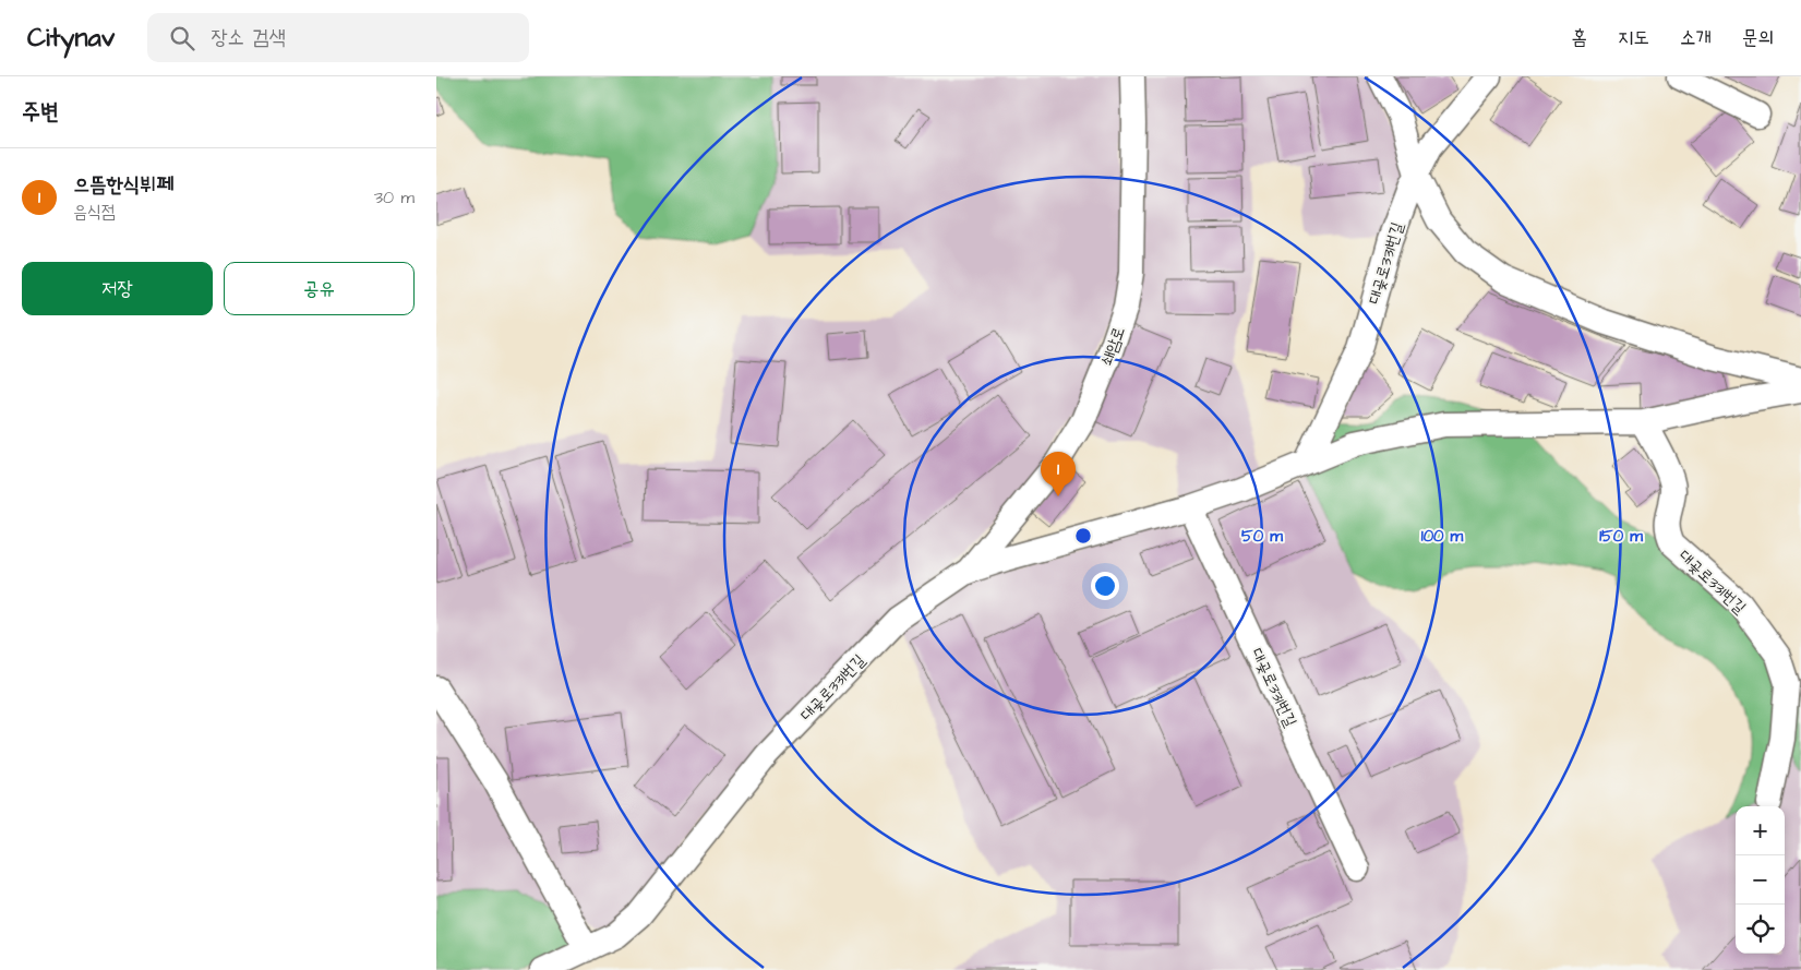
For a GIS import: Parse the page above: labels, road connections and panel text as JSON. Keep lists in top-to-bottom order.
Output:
{
  "streets": {
    "lane": ["대곶로331번길", "쇄암로"]
  },
  "crossings": [
    ["대곶로331번길", "쇄암로"]
  ],
  "page": {
    "header": "Citynav",
    "search": "장소 검색",
    "nav": [
      "홈",
      "지도",
      "소개",
      "문의"
    ],
    "heading": "주변",
    "list": [
      {
        "mark": "1",
        "name": "으뜸한식뷔페",
        "note": "음식점",
        "value": "30 m"
      }
    ],
    "buttons": ["저장", "공유"],
    "pins": "1",
    "map_buttons": ["+", "−"]
  },
  "rings": ["50 m", "100 m", "150 m"]
}
